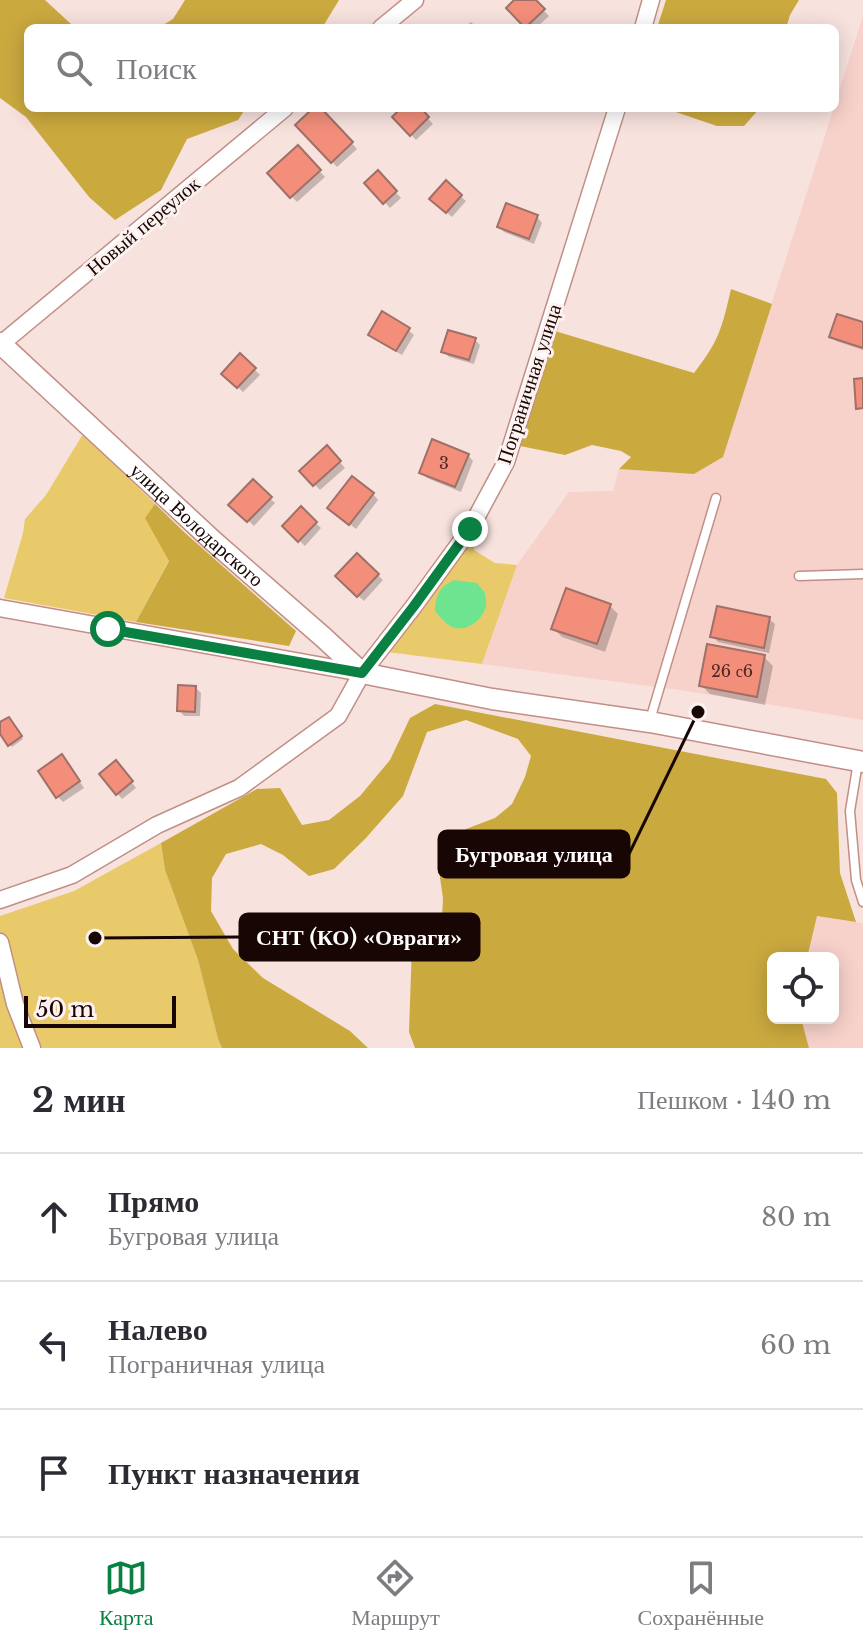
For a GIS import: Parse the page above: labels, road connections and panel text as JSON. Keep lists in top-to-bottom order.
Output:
{
  "streets": {
    "street": ["Новый переулок", "Пограничная улица", "улица Володарского"]
  },
  "crossings": [
    ["Новый переулок", "улица Володарского"],
    ["Пограничная улица", "улица Володарского"]
  ],
  "places": ["Бугровая улица", "СНТ (КО) «Овраги»"],
  "house_numbers": ["3", "26 с6"],
  "scale_bar": "50 m",
  "page": {
    "search": "Поиск",
    "scale": "50 m",
    "heading": ["2 мин", "Пешком · 140 m"],
    "list": [
      ["Прямо", "Бугровая улица", "80 m"],
      ["Налево", "Пограничная улица", "60 m"],
      "Пункт назначения"
    ],
    "nav": ["Карта", "Маршрут", "Сохранённые"]
  }
}
